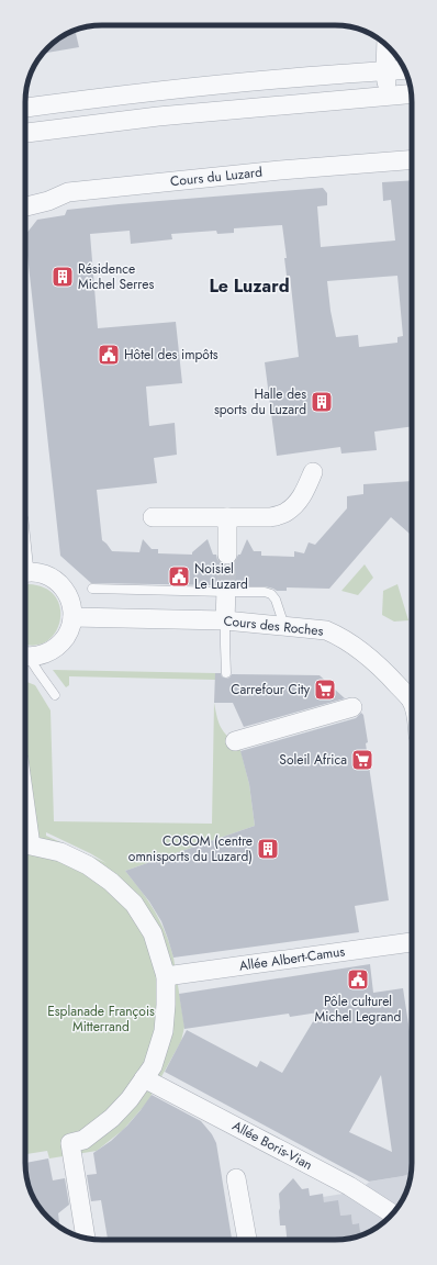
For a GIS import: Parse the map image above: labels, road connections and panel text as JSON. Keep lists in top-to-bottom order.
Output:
{
  "streets": {
    "street": [
      "Cours du Luzard",
      "Cours des Roches",
      "Allée Albert-Camus",
      "Allée Boris-Vian"
    ]
  },
  "districts": ["Le Luzard"],
  "parks": ["Esplanade François Mitterrand"],
  "places": {
    "building": ["Résidence Michel Serres", "Halle des sports du Luzard", "COSOM (centre omnisports du Luzard)"],
    "public building": ["Hôtel des impôts", "Noisiel Le Luzard", "Pôle culturel Michel Legrand"],
    "supermarket": ["Carrefour City", "Soleil Africa"]
  }
}
